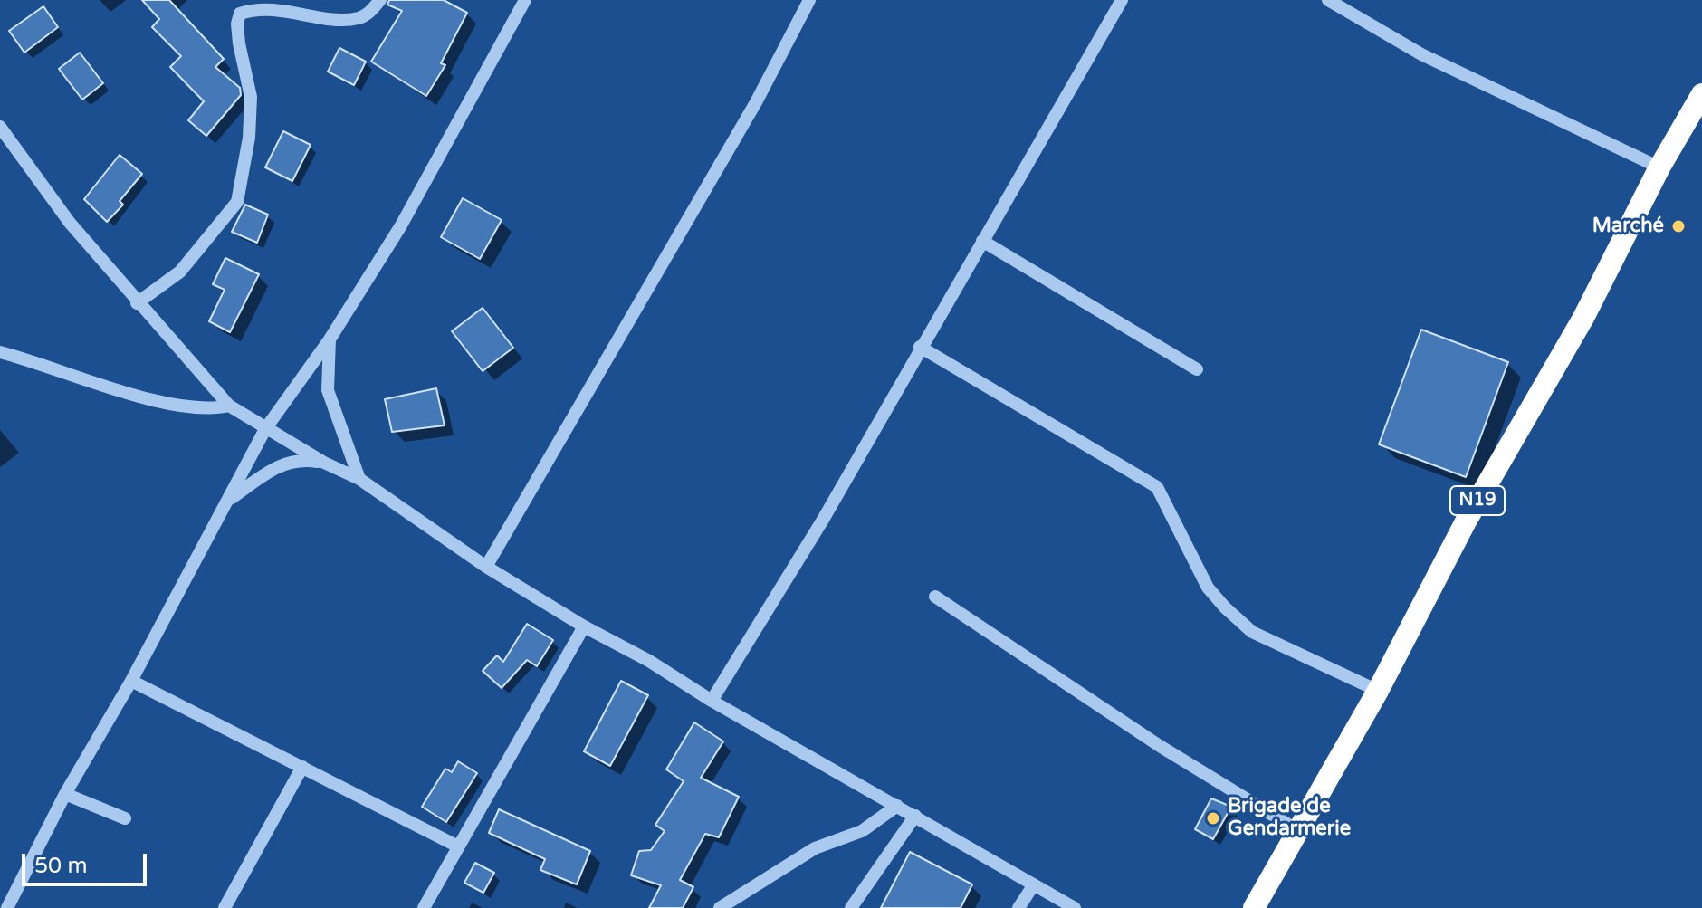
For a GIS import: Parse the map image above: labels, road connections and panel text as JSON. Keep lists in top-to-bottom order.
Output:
{
  "streets": {
    "highway": ["N19"]
  },
  "places": ["Marché", "Brigade de Gendarmerie"],
  "scale_bar": "50 m"
}
